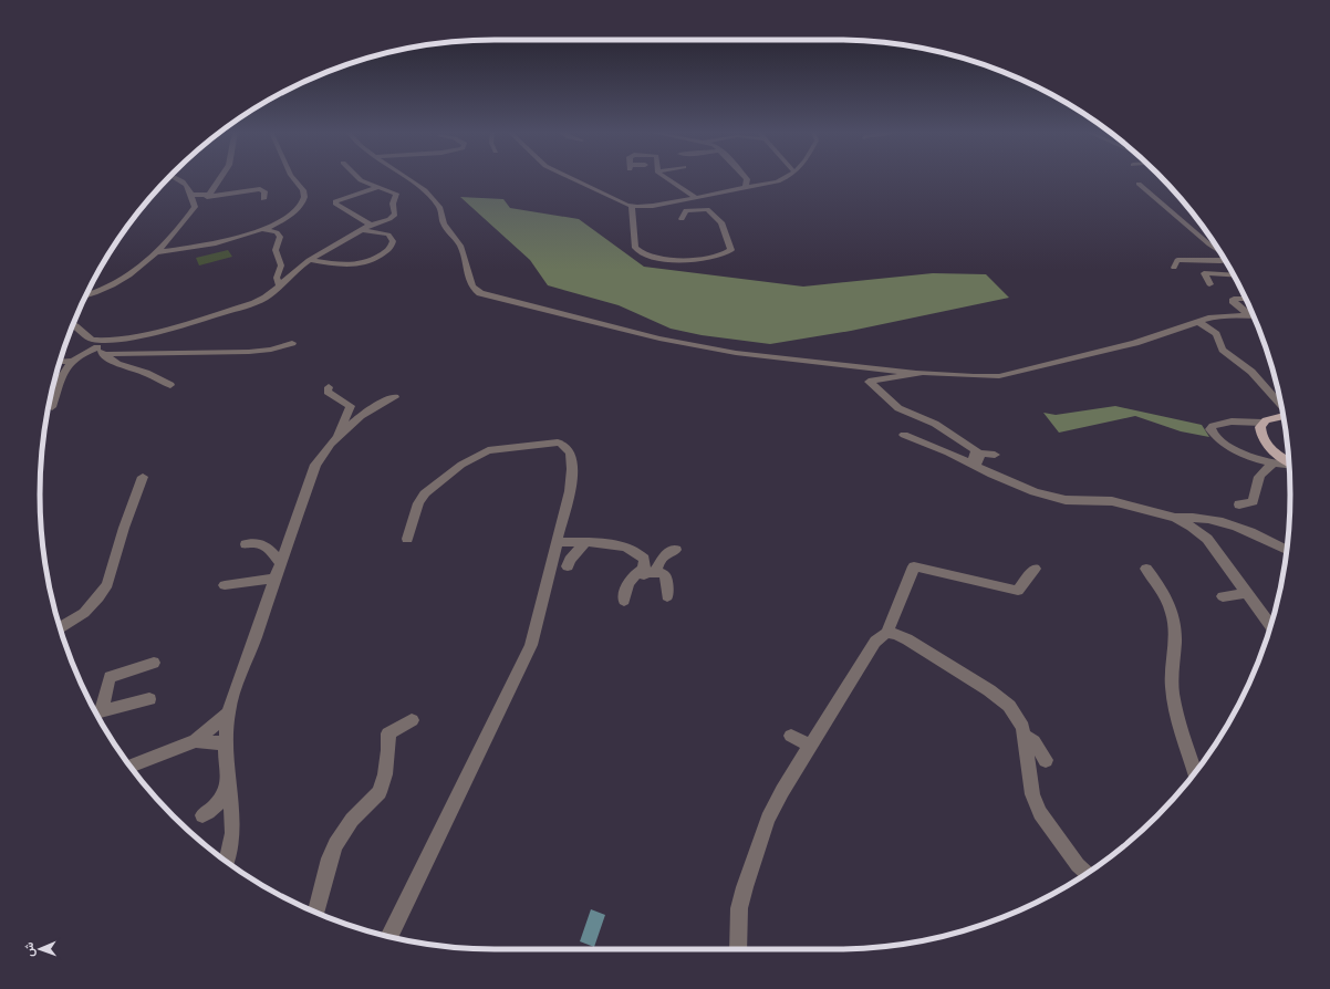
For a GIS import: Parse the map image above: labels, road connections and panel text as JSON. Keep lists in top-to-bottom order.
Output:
{
  "north": "left"
}
